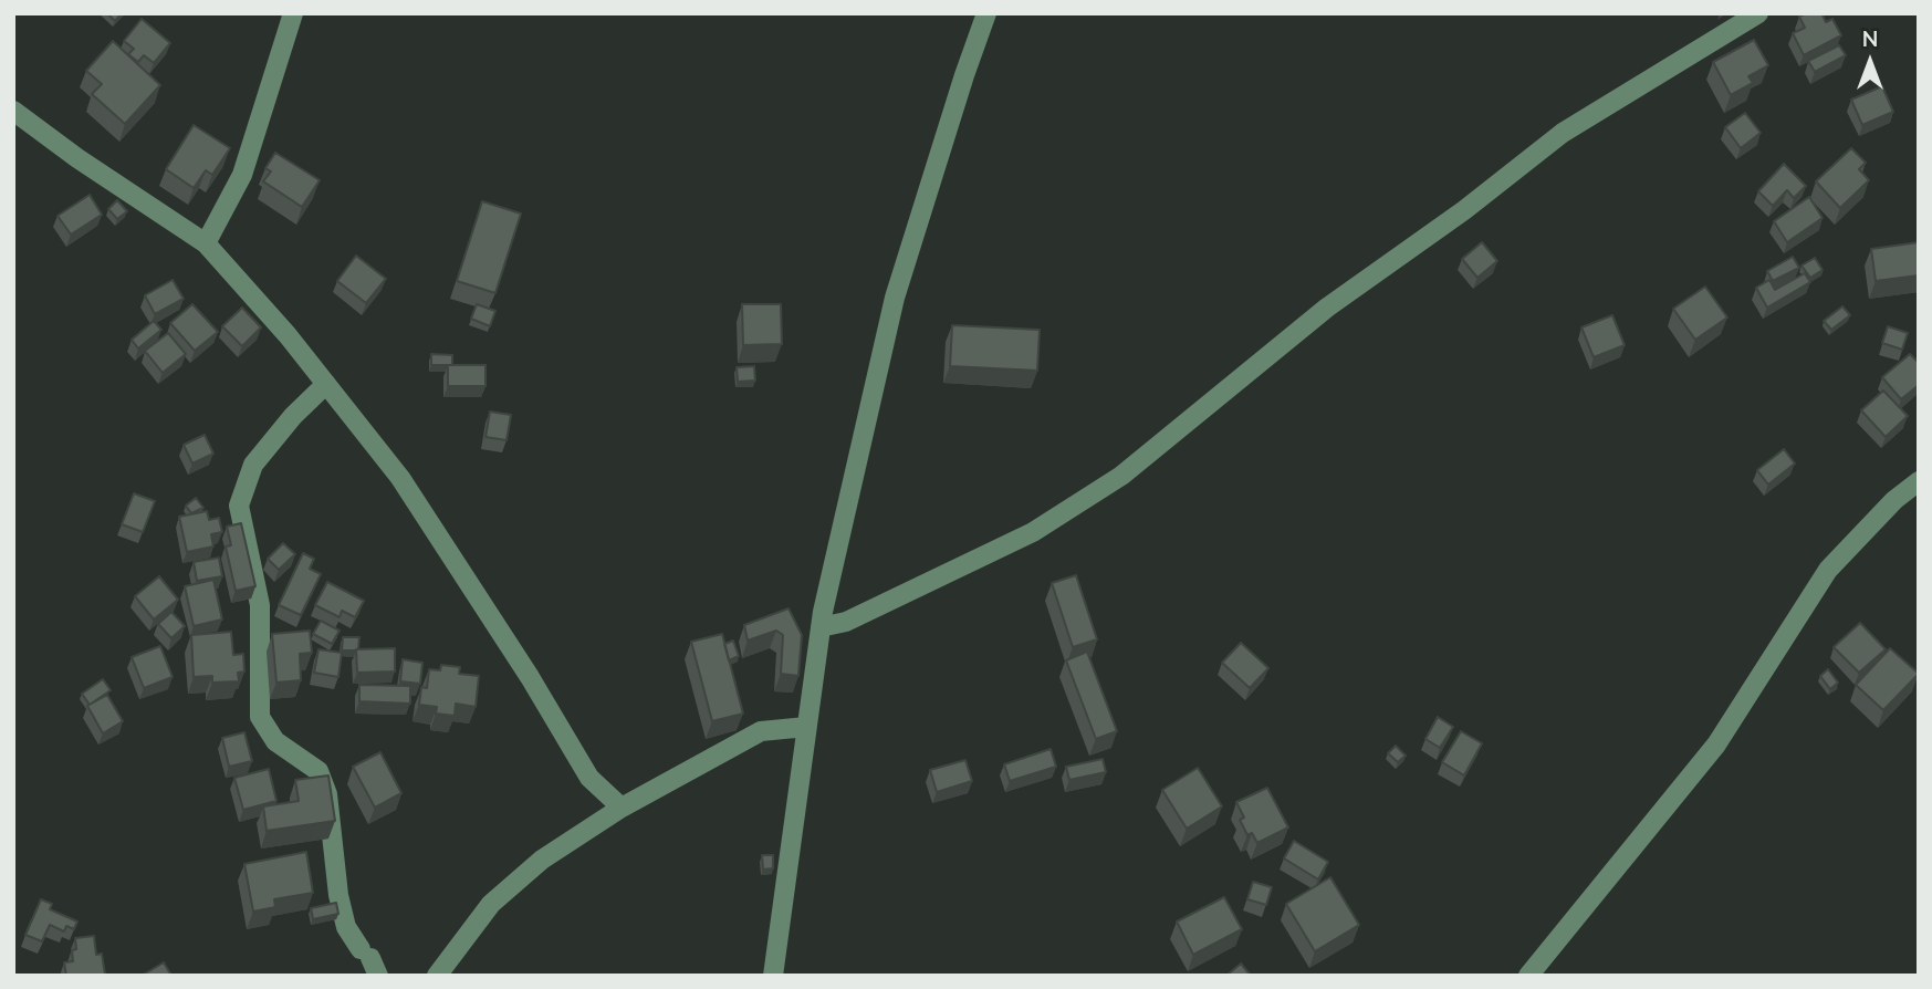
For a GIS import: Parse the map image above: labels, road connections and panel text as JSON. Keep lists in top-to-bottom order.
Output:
{
  "north": "top"
}
